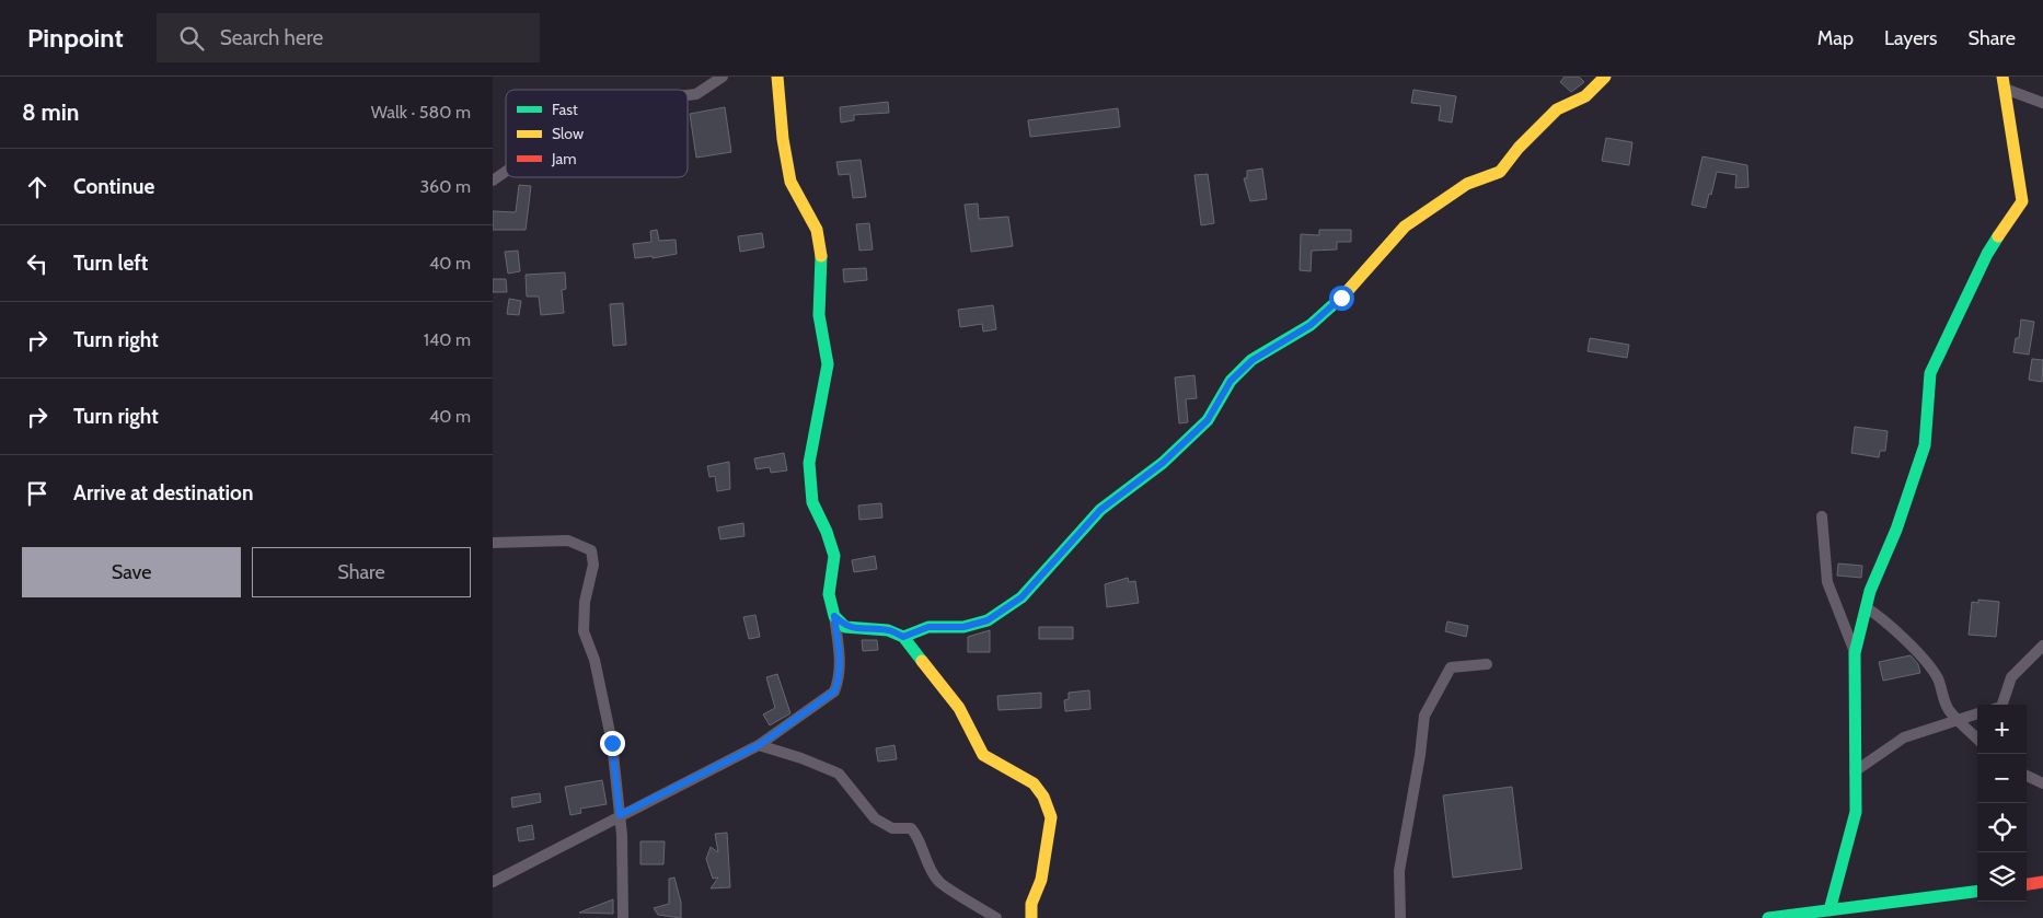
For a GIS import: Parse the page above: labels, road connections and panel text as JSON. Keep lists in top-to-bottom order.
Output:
{
  "legend": ["Fast", "Slow", "Jam"],
  "page": {
    "header": "Pinpoint",
    "search": "Search here",
    "nav": ["Map", "Layers", "Share"],
    "heading": ["8 min", "Walk · 580 m"],
    "list": [
      ["Continue", "360 m"],
      ["Turn left", "40 m"],
      ["Turn right", "140 m"],
      ["Turn right", "40 m"],
      "Arrive at destination"
    ],
    "buttons": ["Save", "Share"],
    "map_buttons": ["+", "−"]
  }
}
